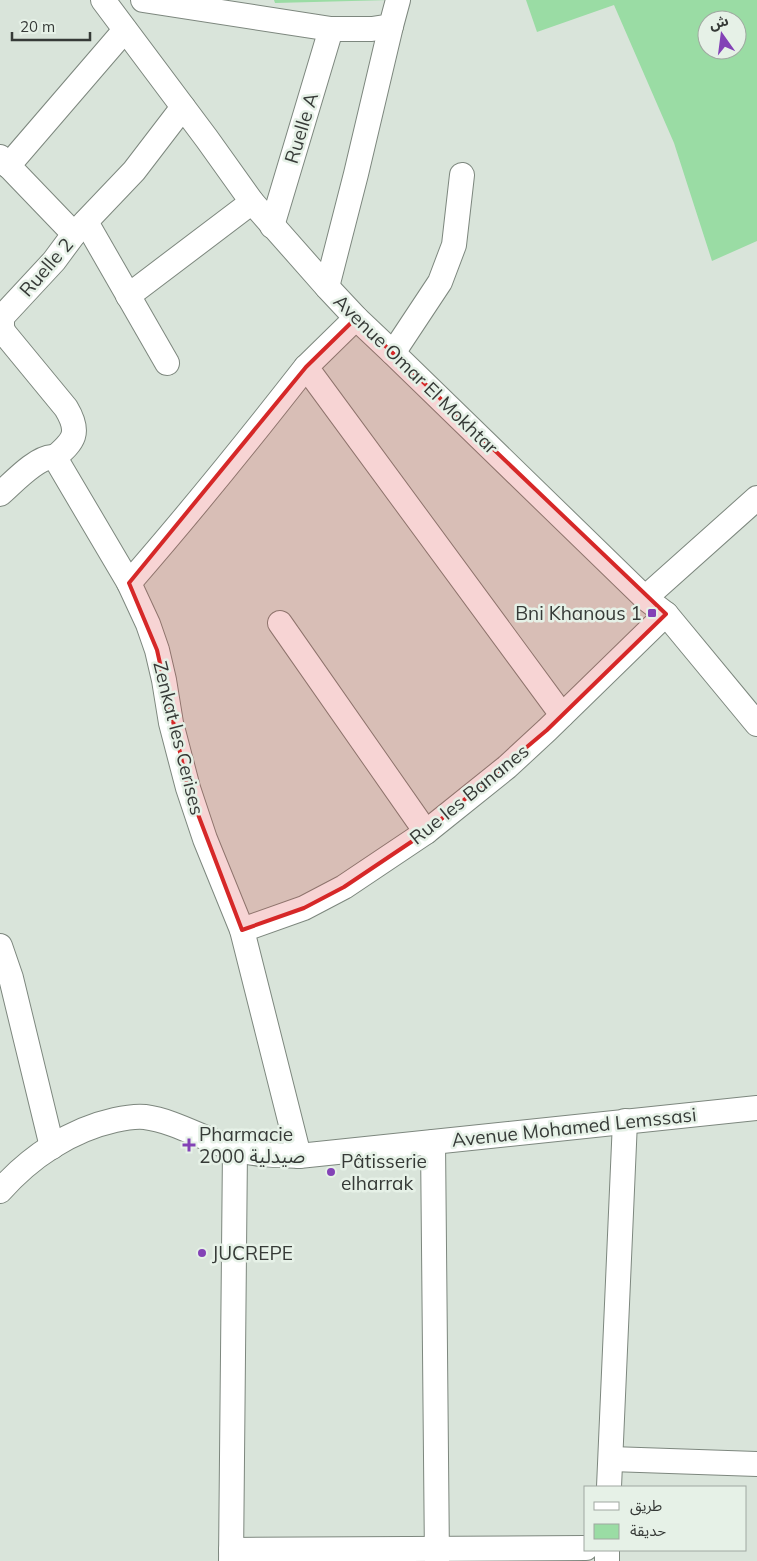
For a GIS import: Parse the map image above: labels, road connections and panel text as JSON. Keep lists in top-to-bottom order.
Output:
{
  "streets": {
    "street": [
      "Ruelle A",
      "Ruelle 2",
      "Avenue Omar El Mokhtar",
      "Zenkat les Cerises",
      "Rue les Bananes",
      "Avenue Mohamed Lemssasi"
    ]
  },
  "crossings": [
    ["Ruelle A", "Avenue Omar El Mokhtar"],
    ["Ruelle 2", "Avenue Omar El Mokhtar"],
    ["Ruelle 2", "Zenkat les Cerises"],
    ["Avenue Omar El Mokhtar", "Rue les Bananes"],
    ["Zenkat les Cerises", "Rue les Bananes"],
    ["Zenkat les Cerises", "Avenue Mohamed Lemssasi"]
  ],
  "places": {
    "transit": ["Bni Khanous 1"],
    "health": ["Pharmacie 2000 صيدلية"],
    "other": ["Pâtisserie elharrak", "JUCREPE"]
  },
  "legend": ["طريق", "حديقة"],
  "scale_bar": "20 m",
  "north": "top"
}
